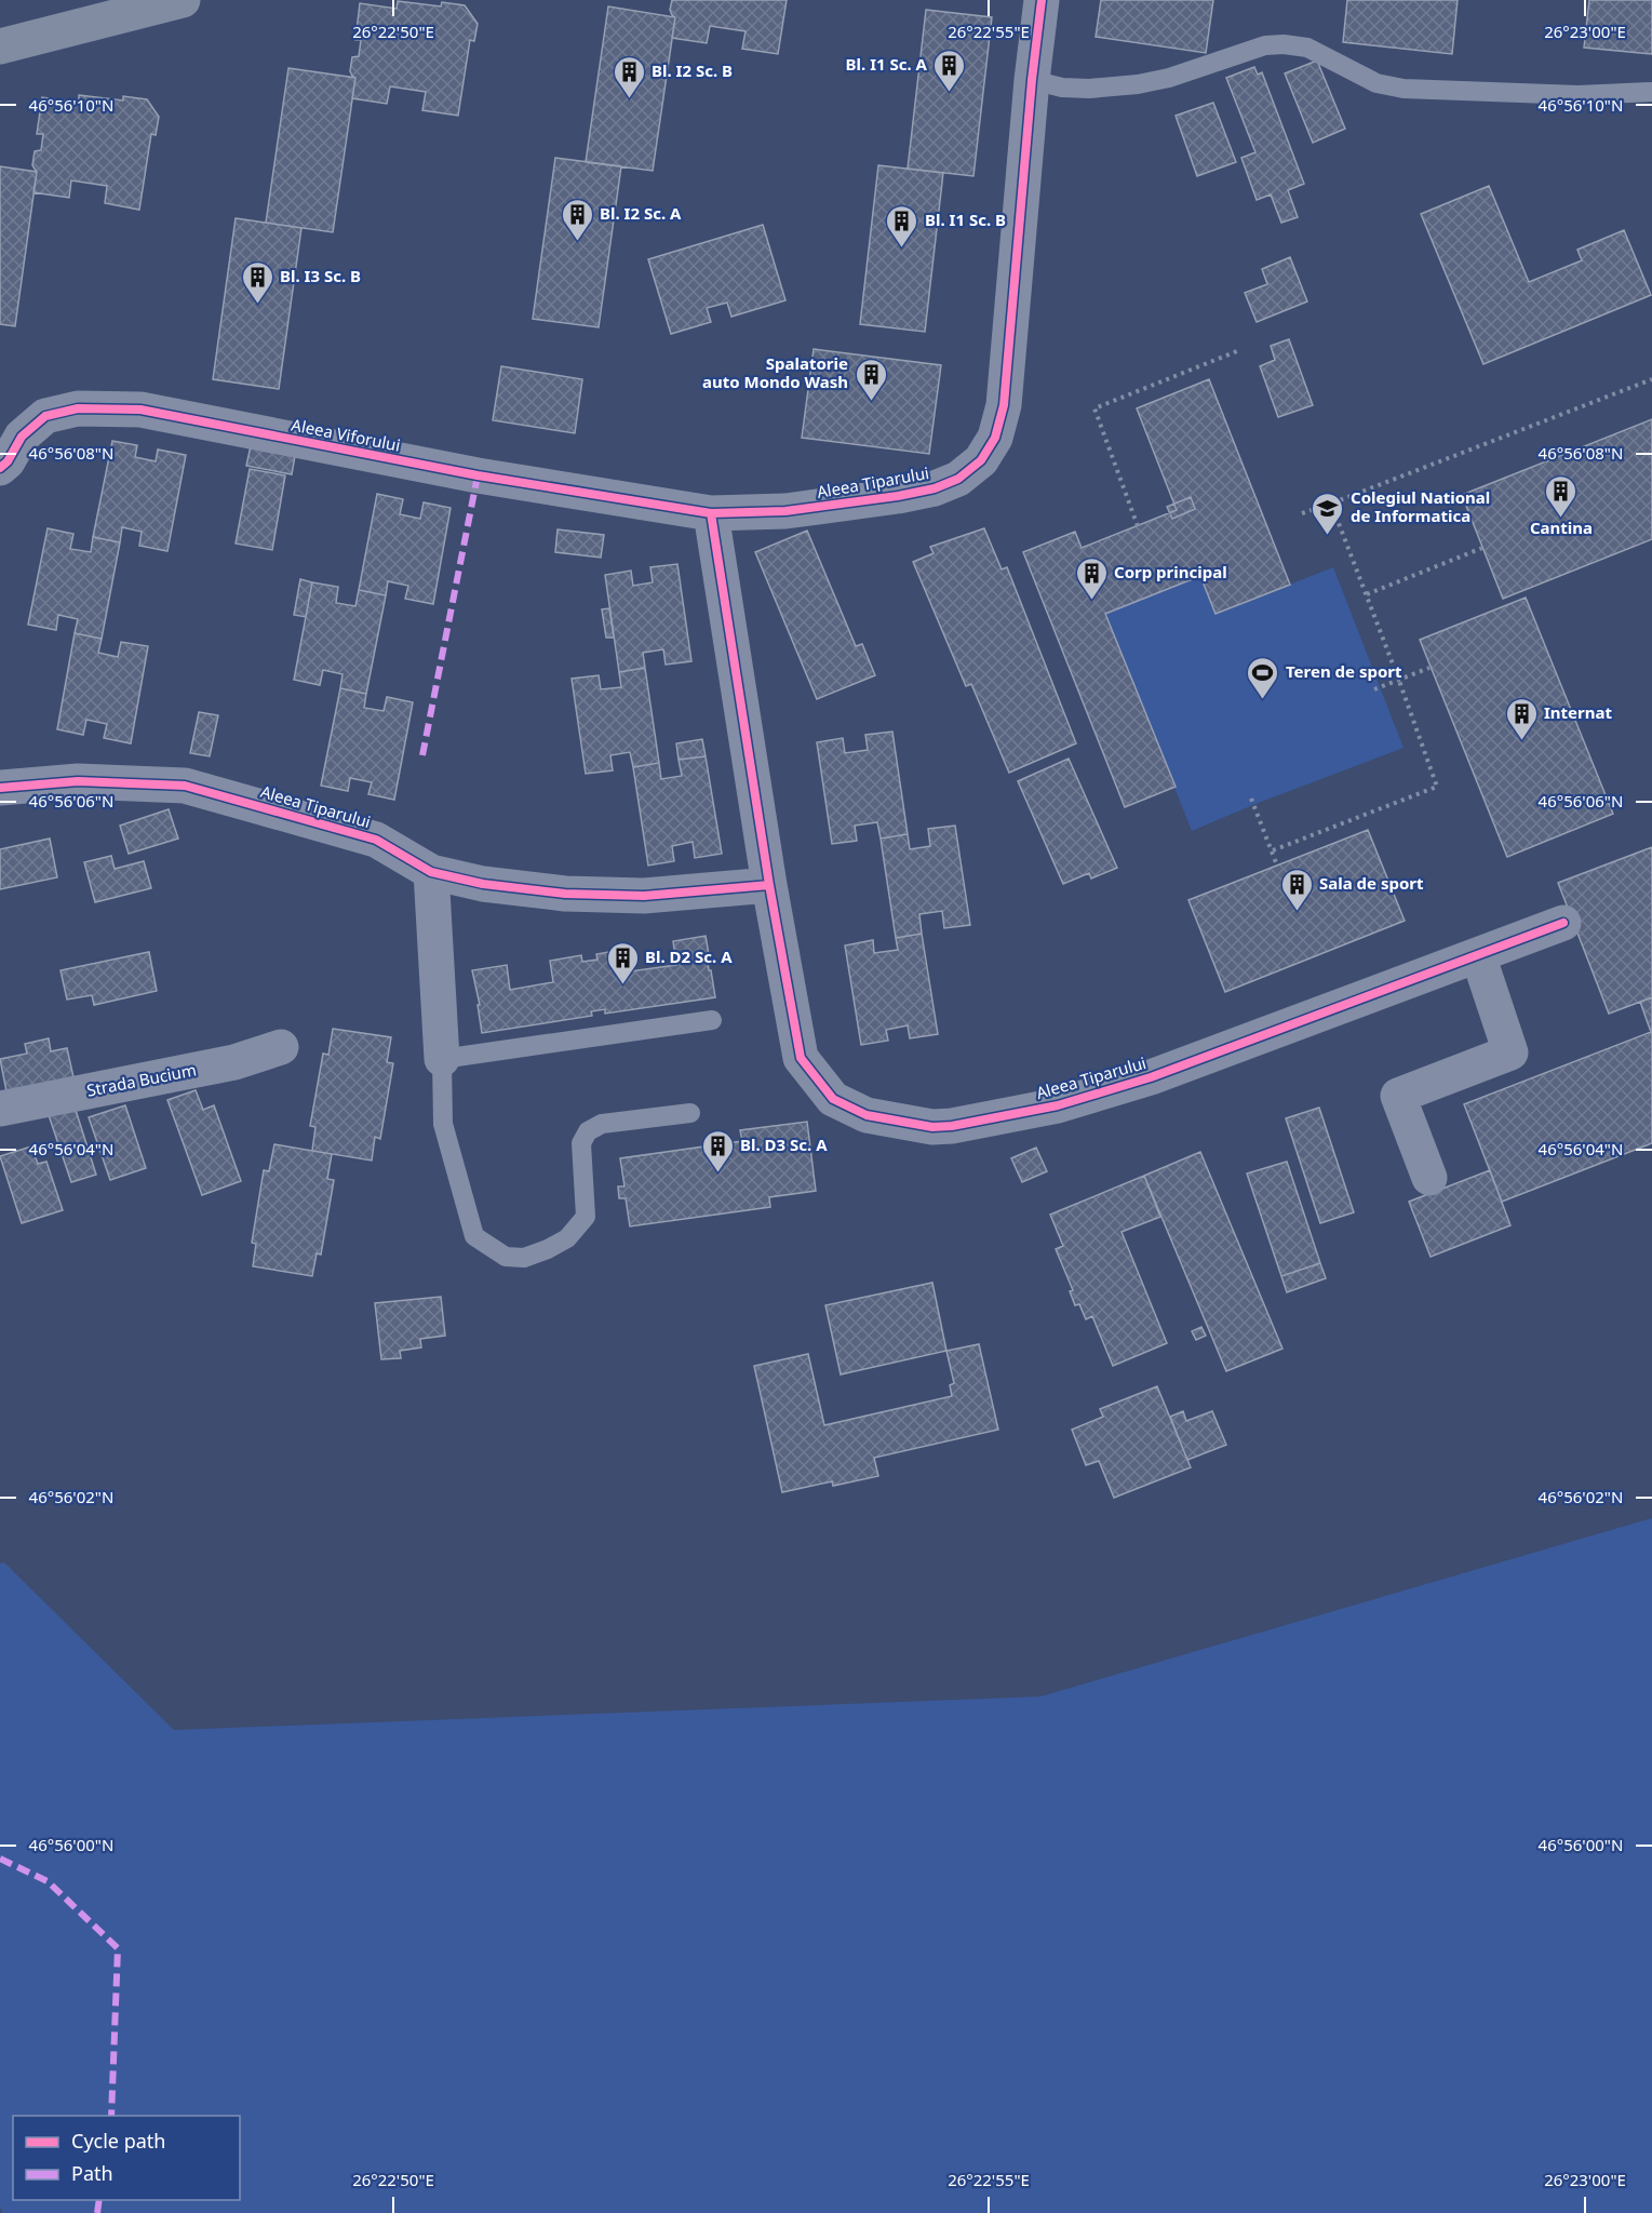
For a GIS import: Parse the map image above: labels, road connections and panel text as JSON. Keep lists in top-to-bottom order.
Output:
{
  "streets": {
    "street": ["Aleea Viforului", "Aleea Tiparului", "Strada Bucium"]
  },
  "crossings": [
    ["Aleea Viforului", "Aleea Tiparului"]
  ],
  "places": {
    "building": [
      "Bl. I1 Sc. A",
      "Bl. I2 Sc. B",
      "Bl. I2 Sc. A",
      "Bl. I1 Sc. B",
      "Bl. I3 Sc. B",
      "Spalatorie auto Mondo Wash",
      "Cantina",
      "Corp principal",
      "Internat",
      "Sala de sport",
      "Bl. D2 Sc. A",
      "Bl. D3 Sc. A"
    ],
    "school or university": ["Colegiul National de Informatica"],
    "sports": ["Teren de sport"]
  },
  "legend": ["Cycle path", "Path"],
  "coordinates": [
    "26°22'50\"E",
    "26°22'55\"E",
    "26°23'00\"E",
    "46°56'10\"N",
    "46°56'08\"N",
    "46°56'06\"N",
    "46°56'04\"N",
    "46°56'02\"N",
    "46°56'00\"N"
  ]
}
